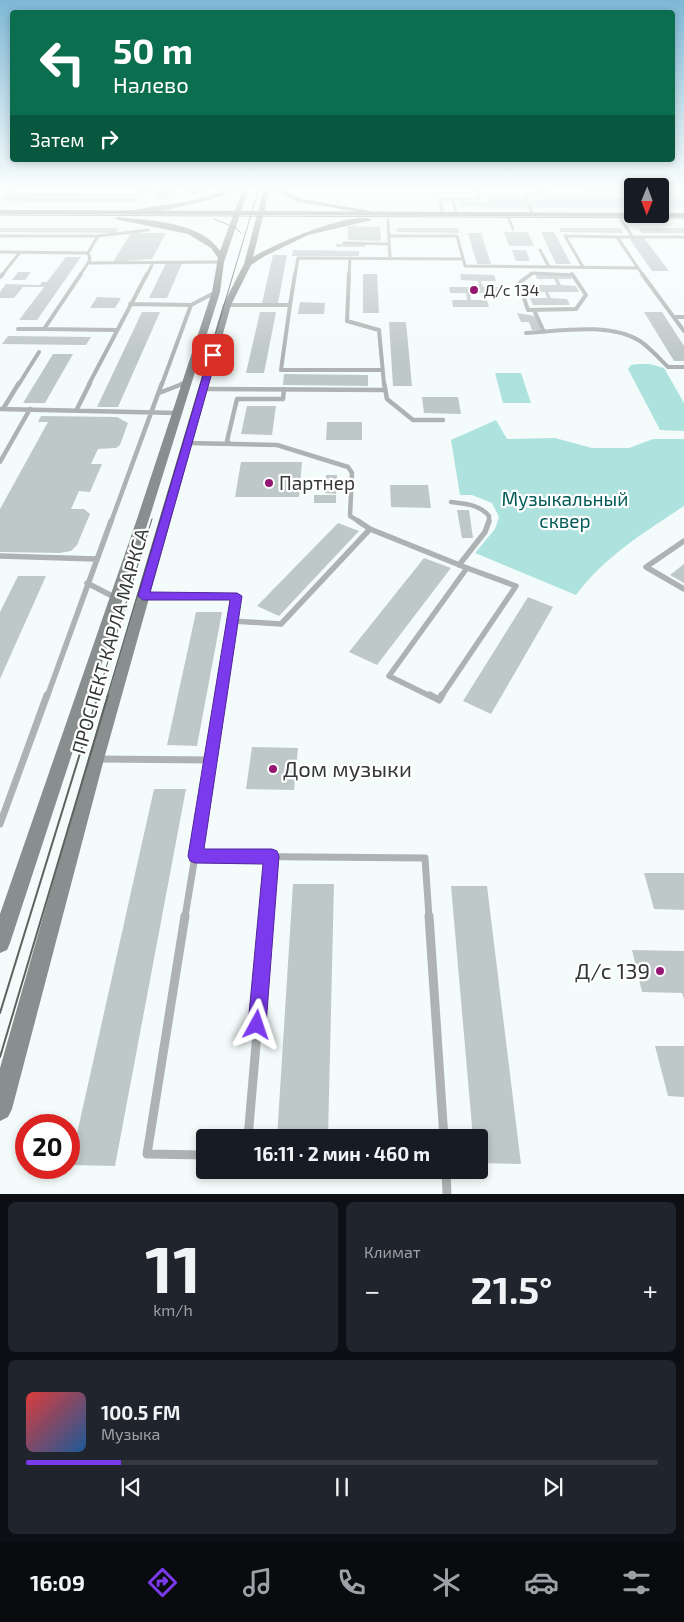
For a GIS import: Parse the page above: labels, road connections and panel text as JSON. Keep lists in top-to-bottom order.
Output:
{
  "streets": {
    "main road": ["ПРОСПЕКТ КАРЛА МАРКСА"]
  },
  "parks": ["Музыкальный сквер"],
  "places": [
    "Д/с 134",
    "Партнер",
    "Дом музыки",
    "Д/с 139"
  ],
  "north": "bottom",
  "page": {
    "turn": ["50 m", "Налево"],
    "then": "Затем",
    "limit": "20",
    "trip": "16:11 · 2 мин · 460 m",
    "tile": [
      ["11", "km/h"],
      "Климат"
    ],
    "heat": ["−", "21.5°", "+"],
    "song": ["100.5 FM", "Музыка"],
    "tabs": "16:09"
  }
}
